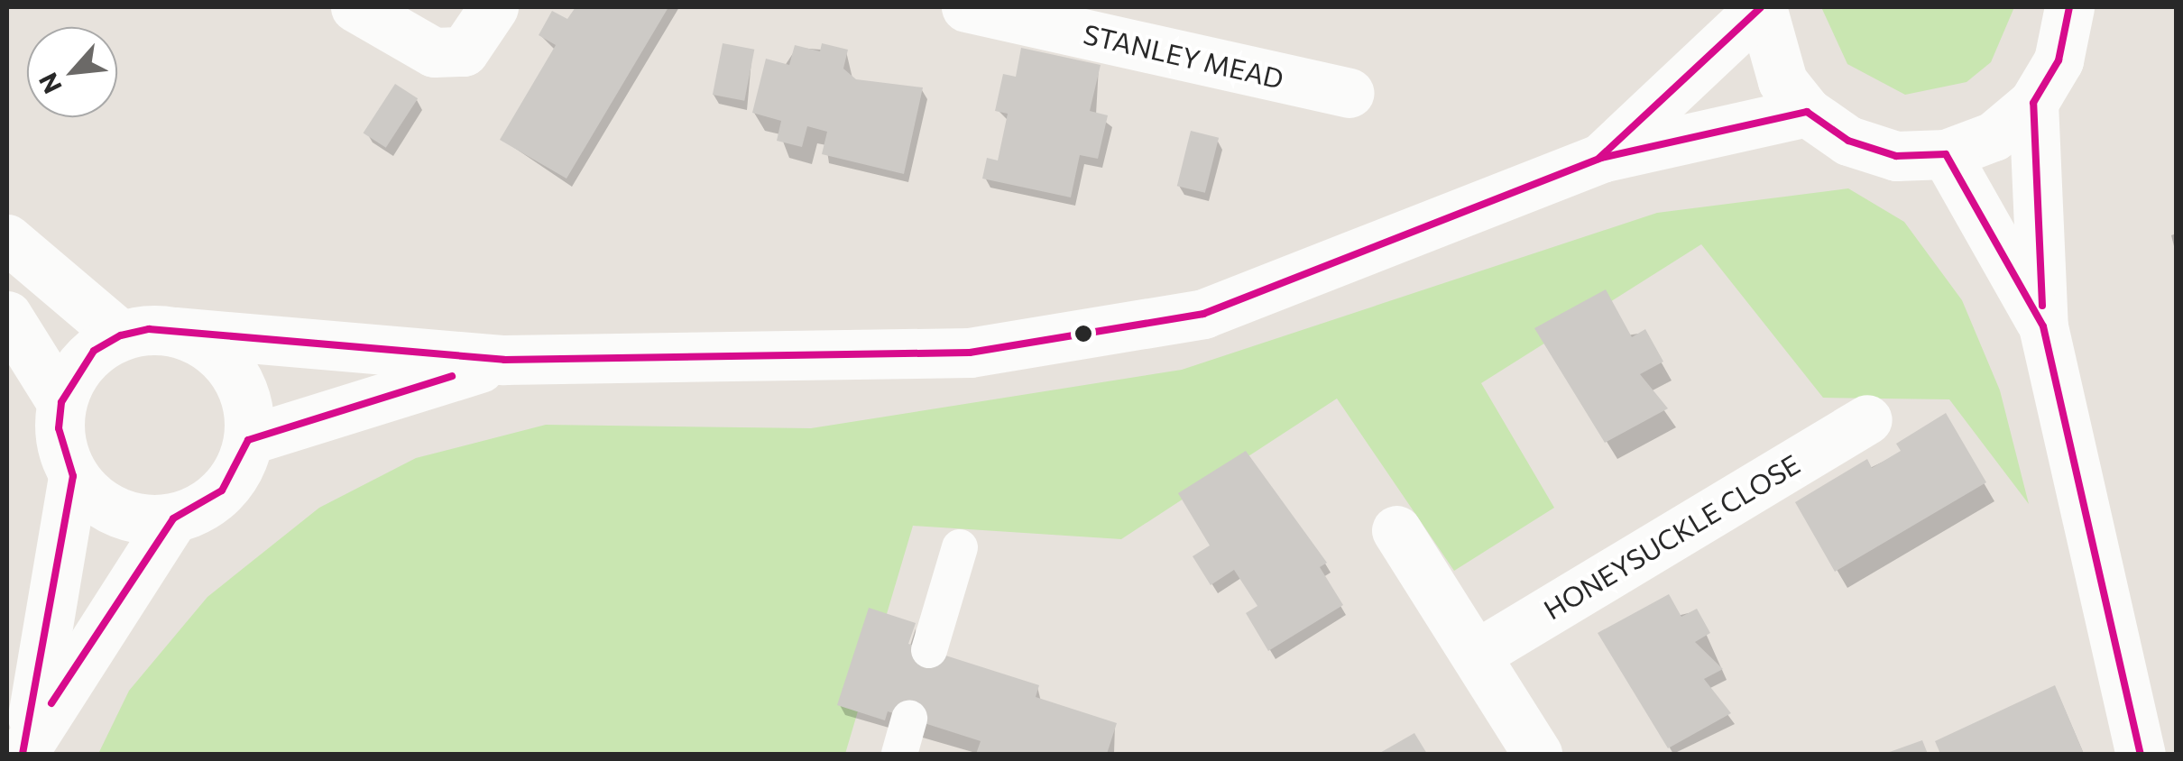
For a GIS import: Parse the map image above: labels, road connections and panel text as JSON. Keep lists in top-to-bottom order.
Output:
{
  "streets": {
    "street": ["STANLEY MEAD", "HONEYSUCKLE CLOSE"]
  },
  "north": "bottom left"
}
